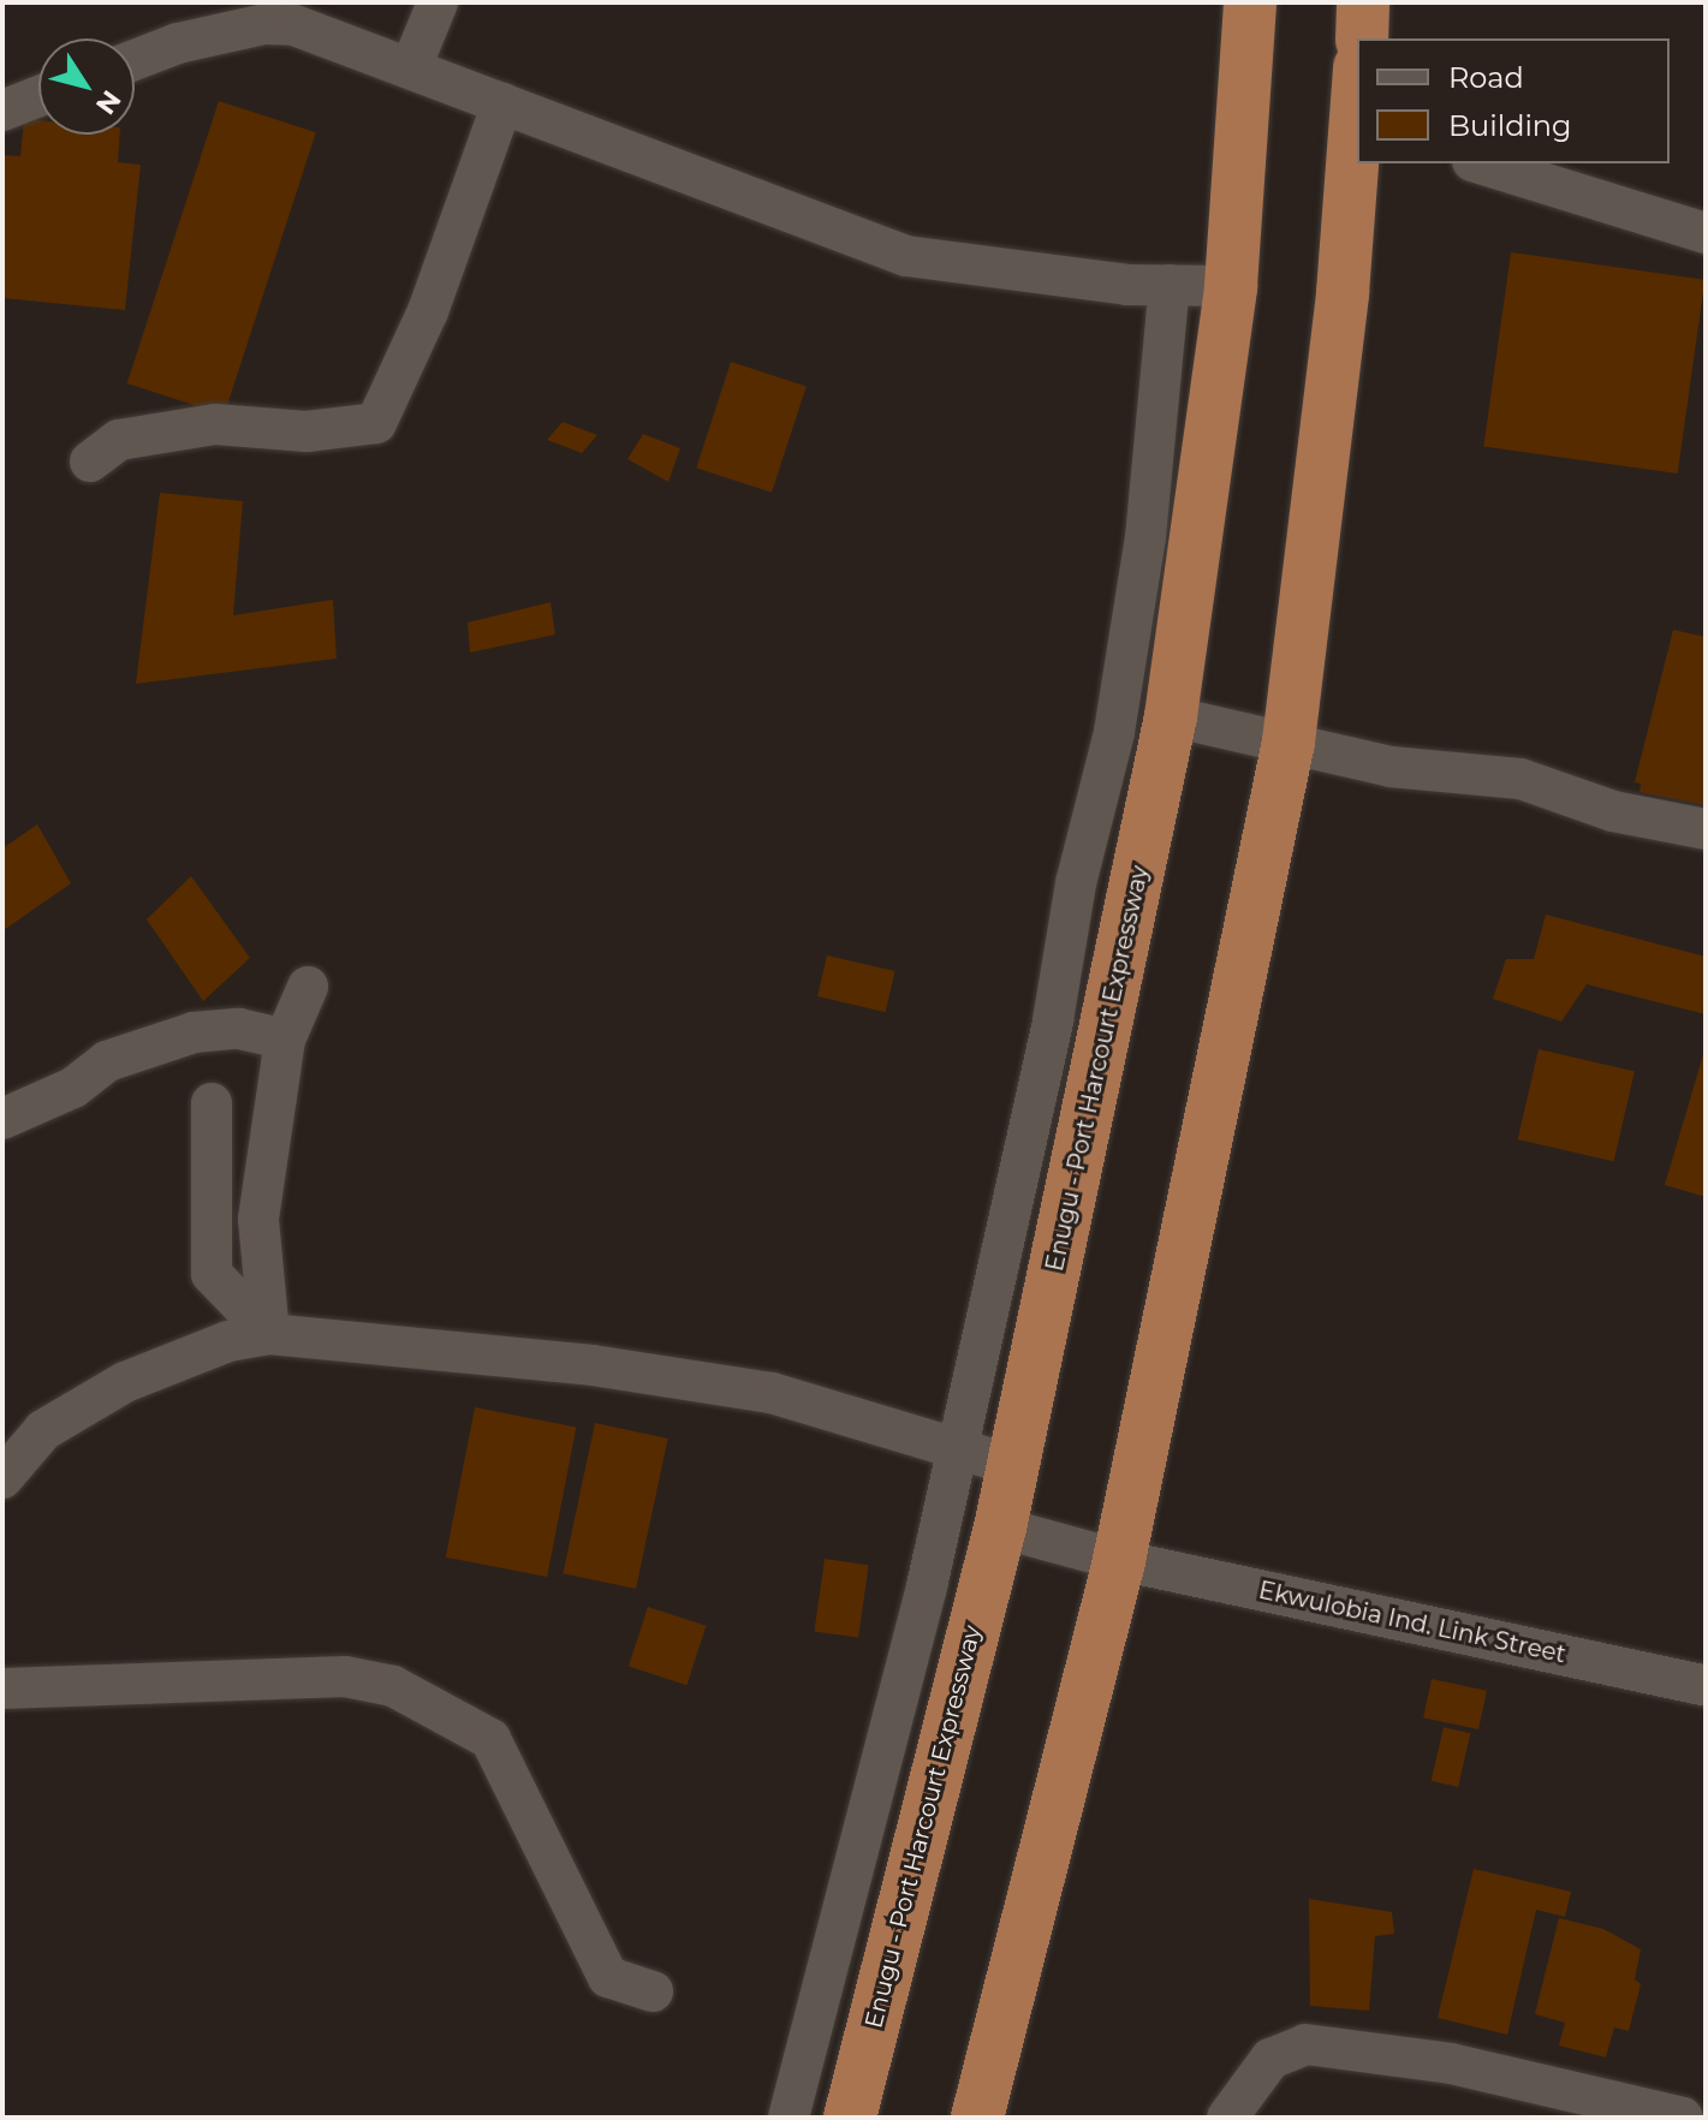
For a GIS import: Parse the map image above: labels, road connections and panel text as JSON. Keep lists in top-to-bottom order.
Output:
{
  "streets": {
    "highway": ["Enugu - Port Harcourt Expressway"],
    "street": ["Ekwulobia Ind. Link Street"]
  },
  "crossings": [
    ["Enugu - Port Harcourt Expressway", "Ekwulobia Ind. Link Street"]
  ],
  "legend": ["Road", "Building"],
  "north": "bottom right"
}
